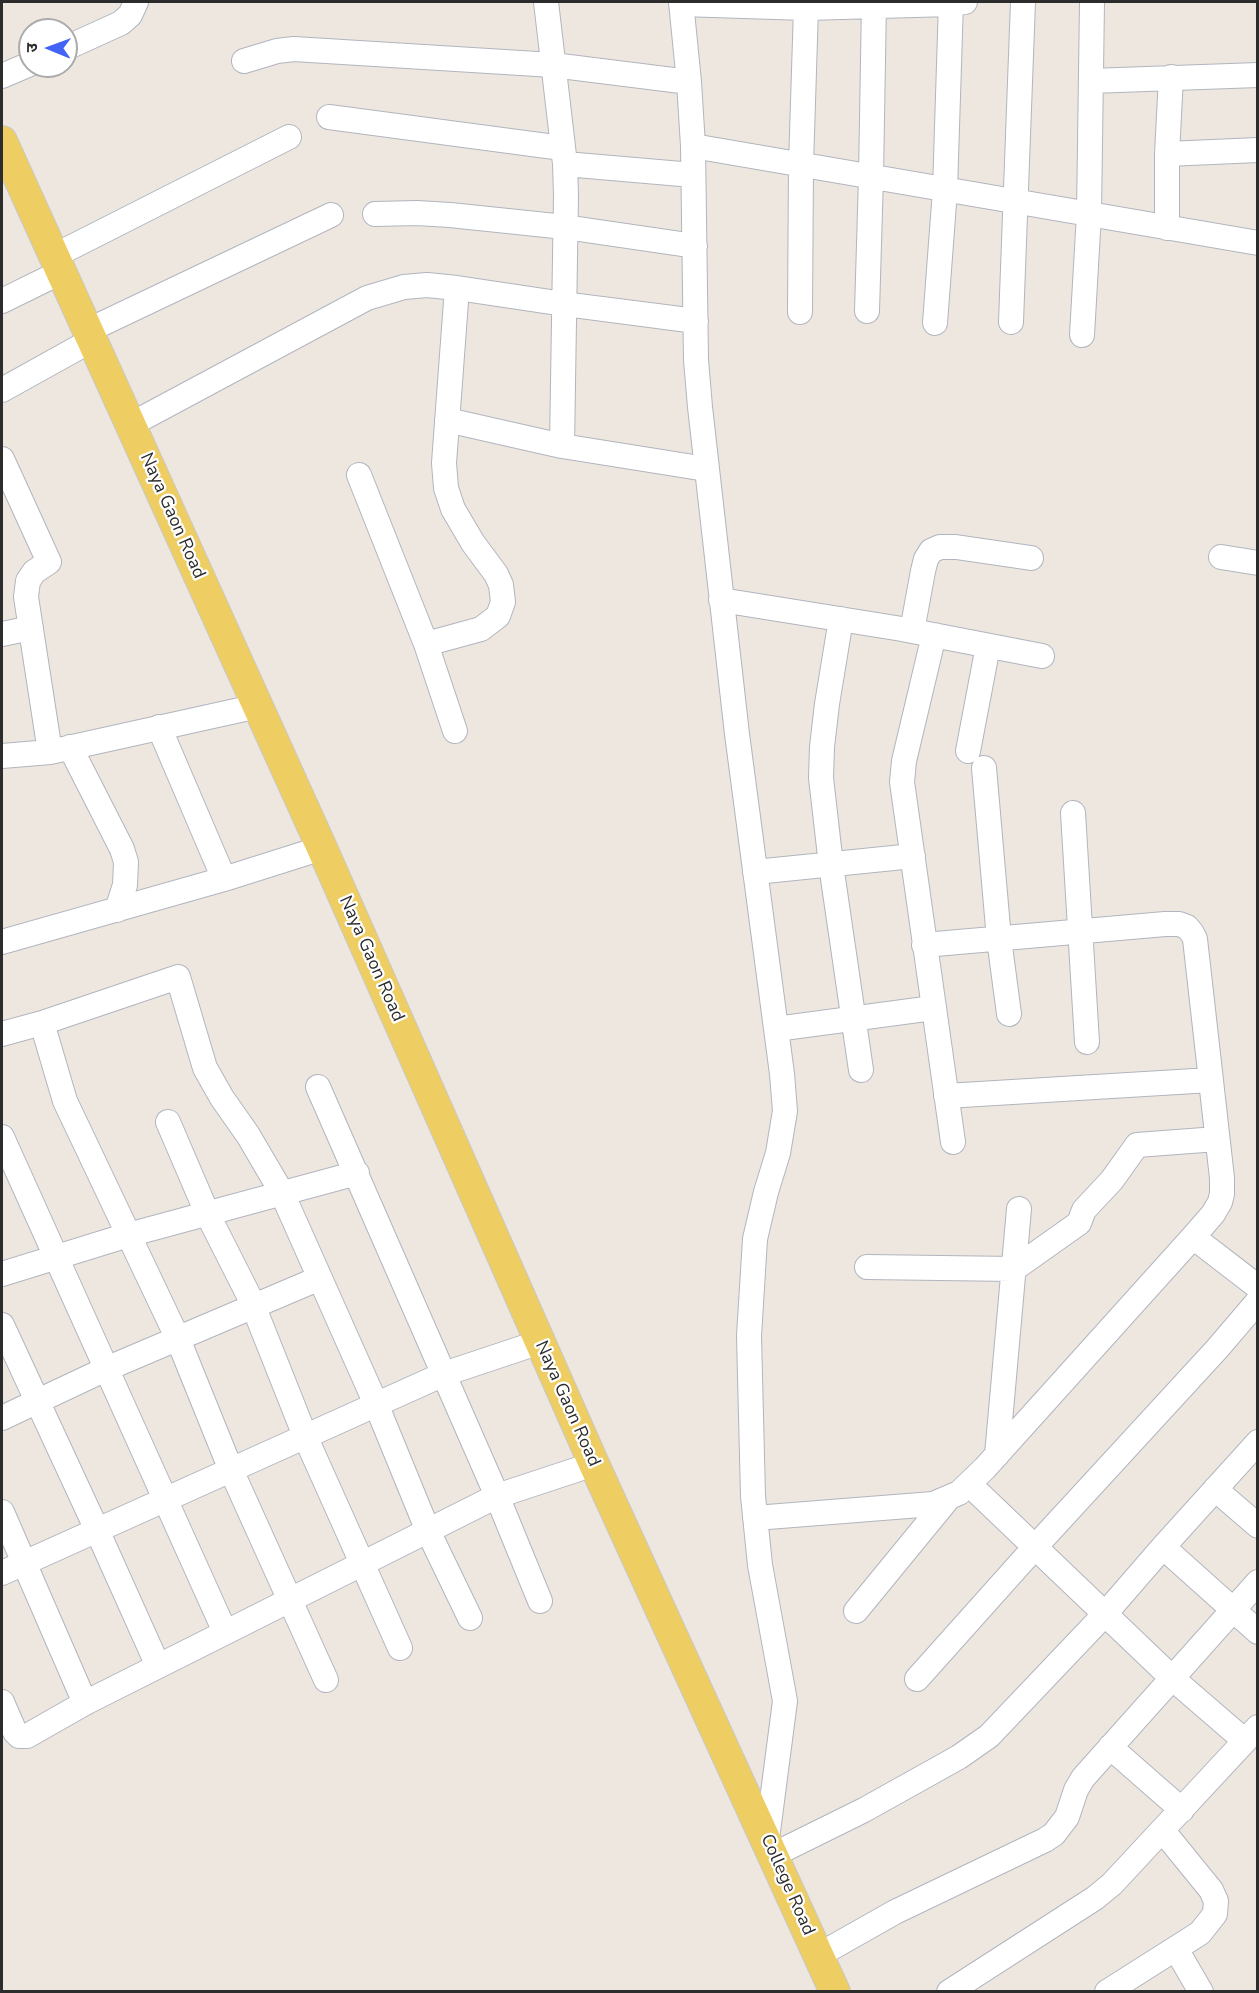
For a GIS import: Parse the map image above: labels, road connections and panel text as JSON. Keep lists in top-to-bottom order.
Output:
{
  "streets": {
    "main road": ["Naya Gaon Road", "College Road"]
  },
  "crossings": [
    ["Naya Gaon Road", "College Road"]
  ],
  "north": "left"
}
